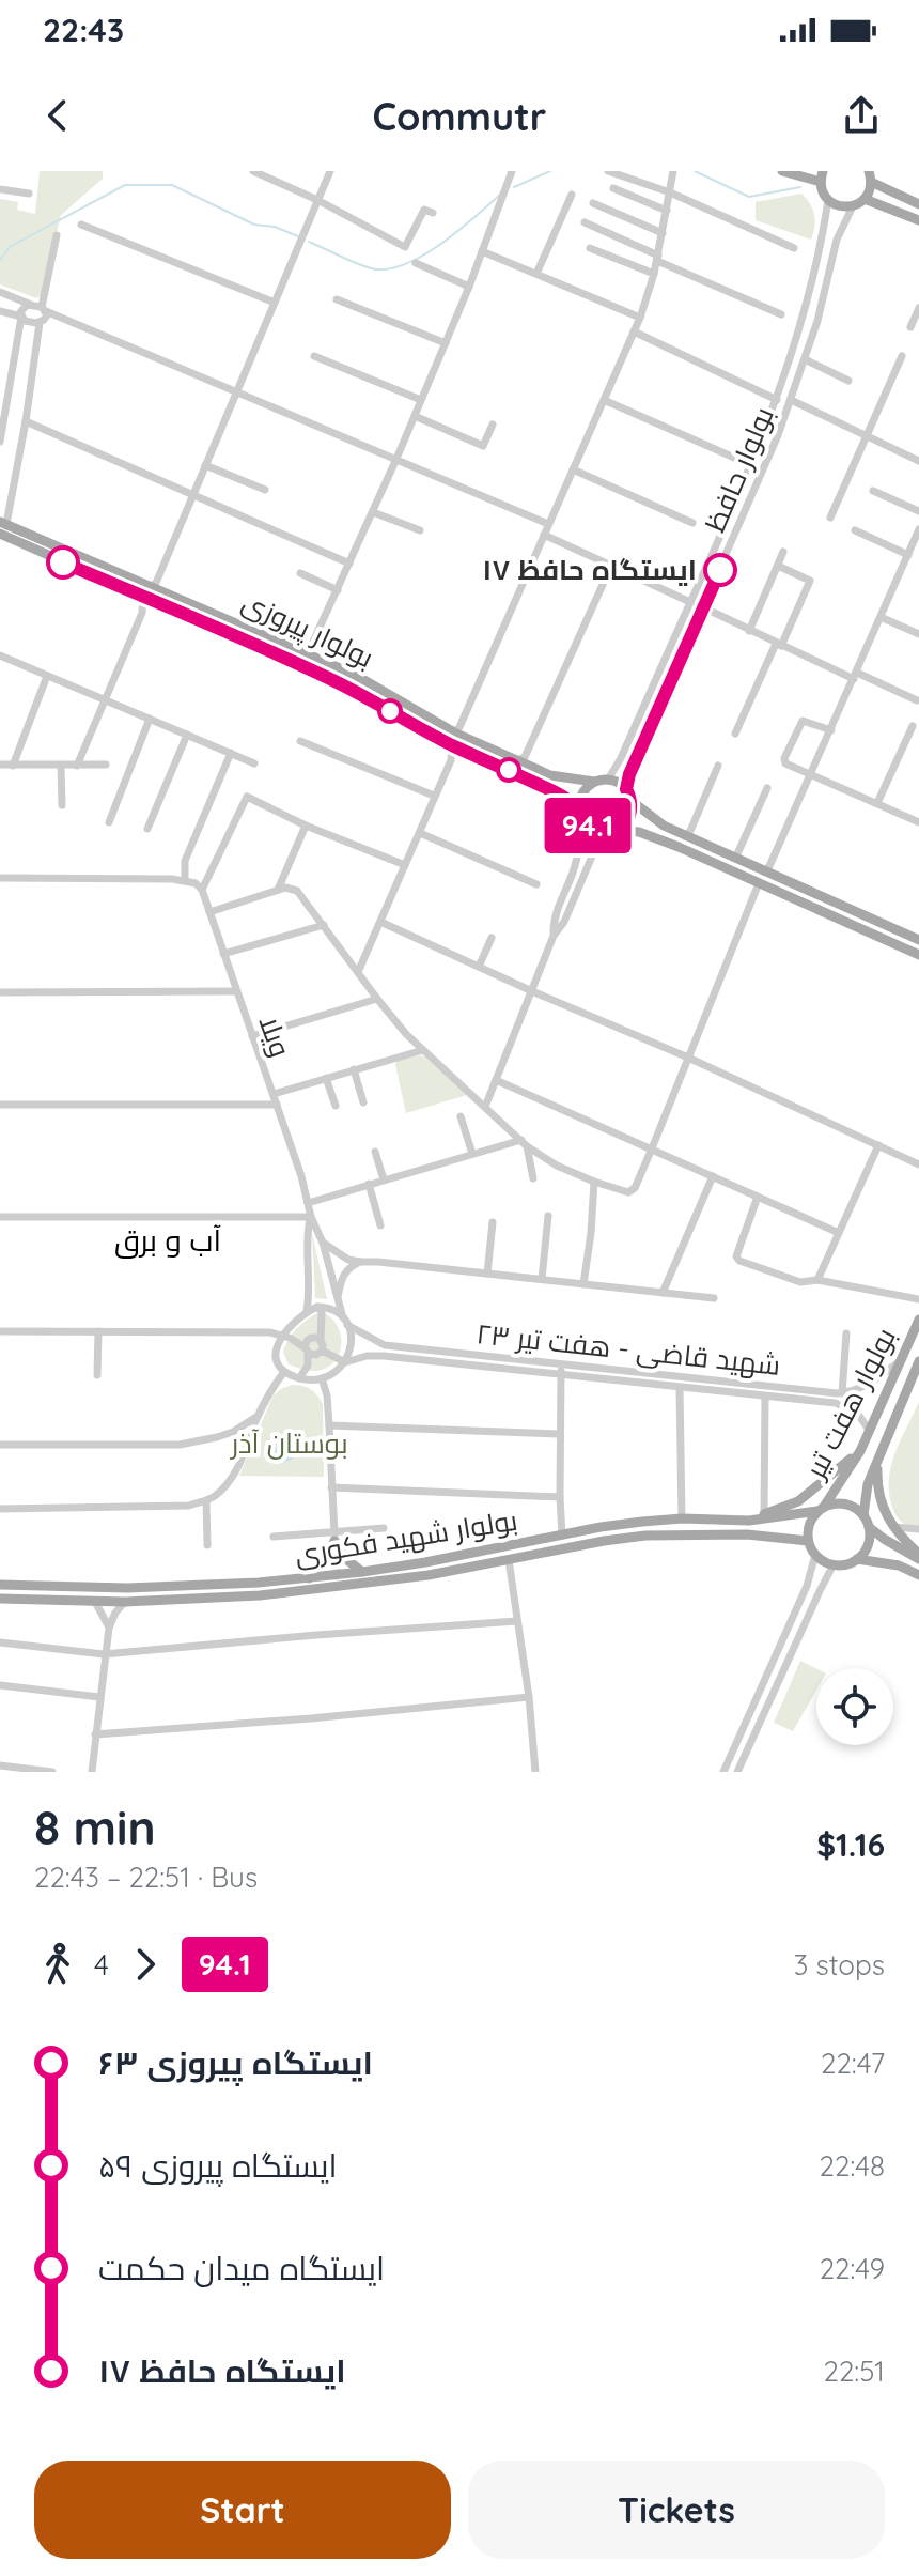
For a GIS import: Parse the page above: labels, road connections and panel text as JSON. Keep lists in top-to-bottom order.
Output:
{
  "streets": {
    "main road": ["بولوار پیروزی", "بولوار هفت تیر", "بولوار شهید فکوری"],
    "street": ["بولوار حافظ", "ویلا", "شهید قاضی - هفت تیر ۲۳"]
  },
  "crossings": [
    ["بولوار حافظ", "بولوار پیروزی"],
    ["ویلا", "شهید قاضی - هفت تیر ۲۳"],
    ["بولوار هفت تیر", "بولوار شهید فکوری"]
  ],
  "districts": ["آب و برق"],
  "parks": ["بوستان آذر"],
  "places": ["ایستگاه حافظ ۱۷"],
  "lines": ["bus line 94.1"],
  "page": {
    "status": "22:43",
    "header": "Commutr",
    "on_map": "94.1",
    "heading": ["8 min", "22:43 – 22:51 · Bus", "$1.16"],
    "legs": ["4", "94.1", "3 stops"],
    "list": [
      {
        "name": "ایستگاه پیروزی ۶۳",
        "value": "22:47"
      },
      {
        "name": "ایستگاه پیروزی ۵۹",
        "value": "22:48"
      },
      {
        "name": "ایستگاه میدان حکمت",
        "value": "22:49"
      },
      {
        "name": "ایستگاه حافظ ۱۷",
        "value": "22:51"
      }
    ],
    "buttons": ["Start", "Tickets"]
  }
}
